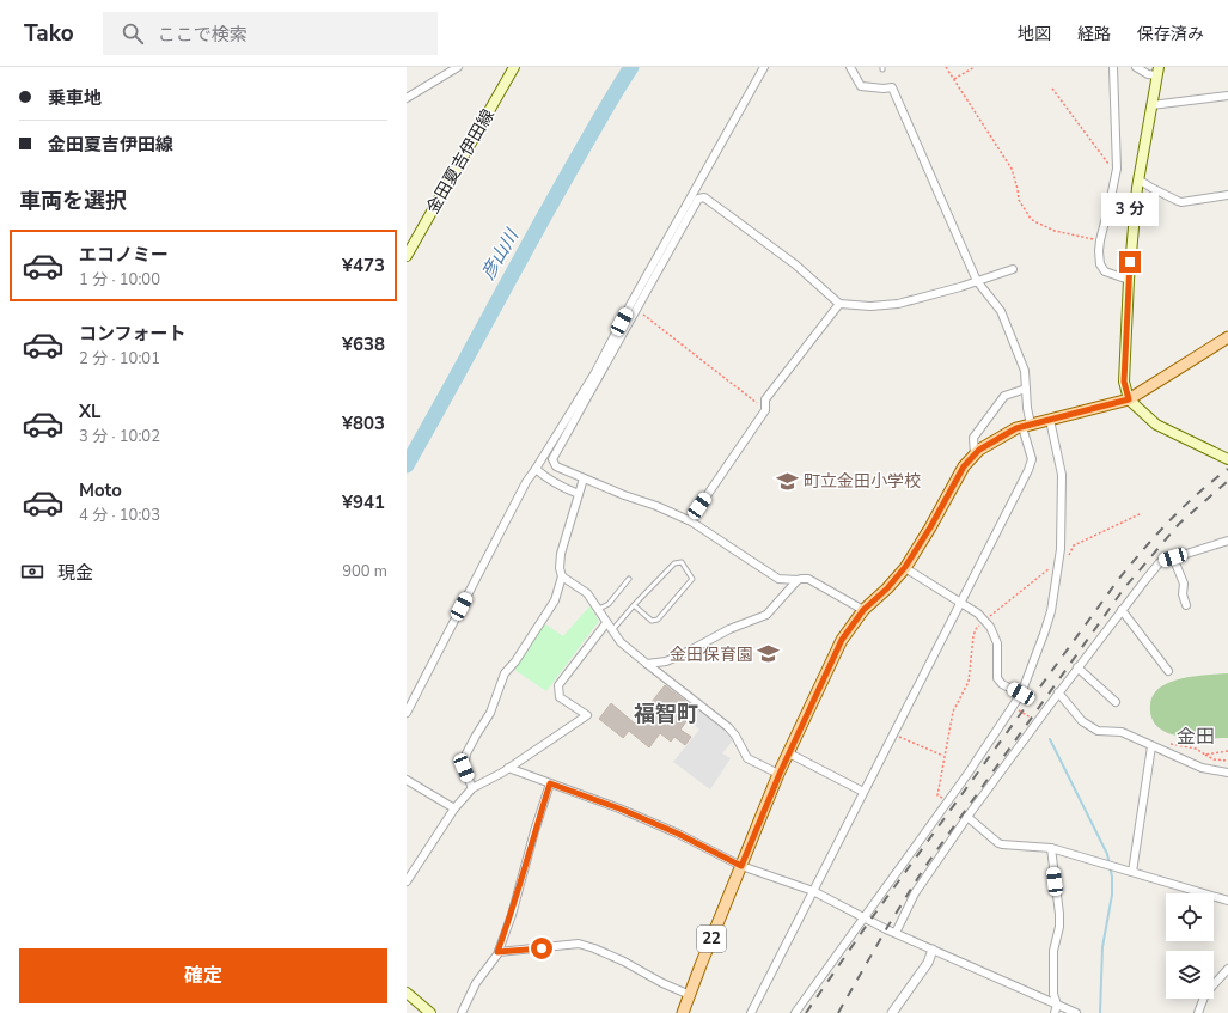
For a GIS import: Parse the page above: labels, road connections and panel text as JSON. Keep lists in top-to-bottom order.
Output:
{
  "streets": {
    "main road": ["金田夏吉伊田線", "22"]
  },
  "districts": ["福智町", "金田"],
  "water": ["彦山川"],
  "places": {
    "school or university": ["町立金田小学校", "金田保育園"]
  },
  "page": {
    "header": "Tako",
    "search": "ここで検索",
    "nav": ["地図", "経路", "保存済み"],
    "banner": ["乗車地", "金田夏吉伊田線"],
    "heading": "車両を選択",
    "bubble": "3 分",
    "list": [
      {
        "name": "エコノミー",
        "note": "1 分 · 10:00",
        "value": "¥473"
      },
      {
        "name": "コンフォート",
        "note": "2 分 · 10:01",
        "value": "¥638"
      },
      {
        "name": "XL",
        "note": "3 分 · 10:02",
        "value": "¥803"
      },
      {
        "name": "Moto",
        "note": "4 分 · 10:03",
        "value": "¥941"
      }
    ],
    "pay": ["現金", "900 m"],
    "buttons": "確定"
  }
}
